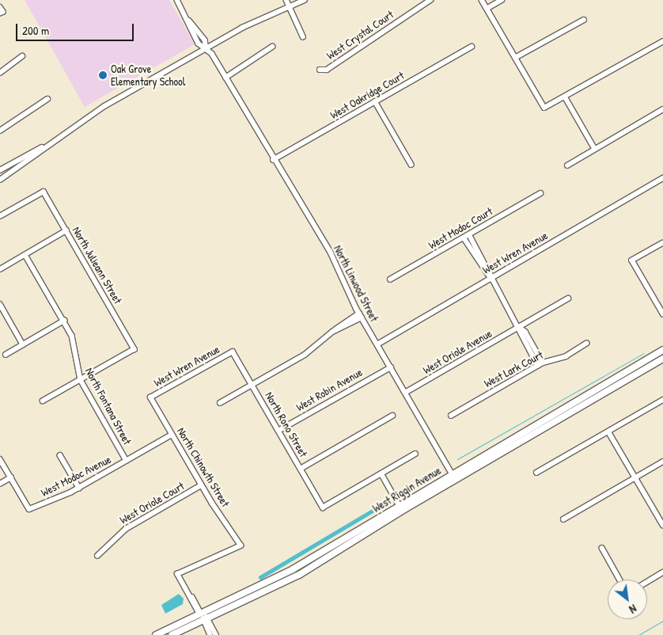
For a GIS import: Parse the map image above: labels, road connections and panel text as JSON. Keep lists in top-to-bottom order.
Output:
{
  "streets": {
    "main road": ["West Riggin Avenue"],
    "street": [
      "West Crystal Court",
      "West Oakridge Court",
      "West Modoc Court",
      "West Wren Avenue",
      "North Julieann Street",
      "North Linwood Street",
      "West Oriole Avenue",
      "West Lark Court",
      "West Robin Avenue",
      "North Fontana Street",
      "North Rono Street",
      "North Chinowth Street",
      "West Modoc Avenue",
      "West Oriole Court"
    ]
  },
  "crossings": [
    ["West Oakridge Court", "North Linwood Street"],
    ["West Wren Avenue", "North Linwood Street"],
    ["West Wren Avenue", "North Rono Street"],
    ["West Wren Avenue", "North Chinowth Street"],
    ["North Julieann Street", "North Fontana Street"],
    ["North Linwood Street", "West Oriole Avenue"],
    ["North Linwood Street", "West Robin Avenue"],
    ["North Linwood Street", "West Riggin Avenue"],
    ["West Robin Avenue", "North Rono Street"],
    ["North Fontana Street", "West Modoc Avenue"],
    ["North Chinowth Street", "West Modoc Avenue"],
    ["North Chinowth Street", "West Riggin Avenue"],
    ["North Chinowth Street", "West Oriole Court"]
  ],
  "places": ["Oak Grove Elementary School"],
  "scale_bar": "200 m",
  "north": "bottom right"
}
